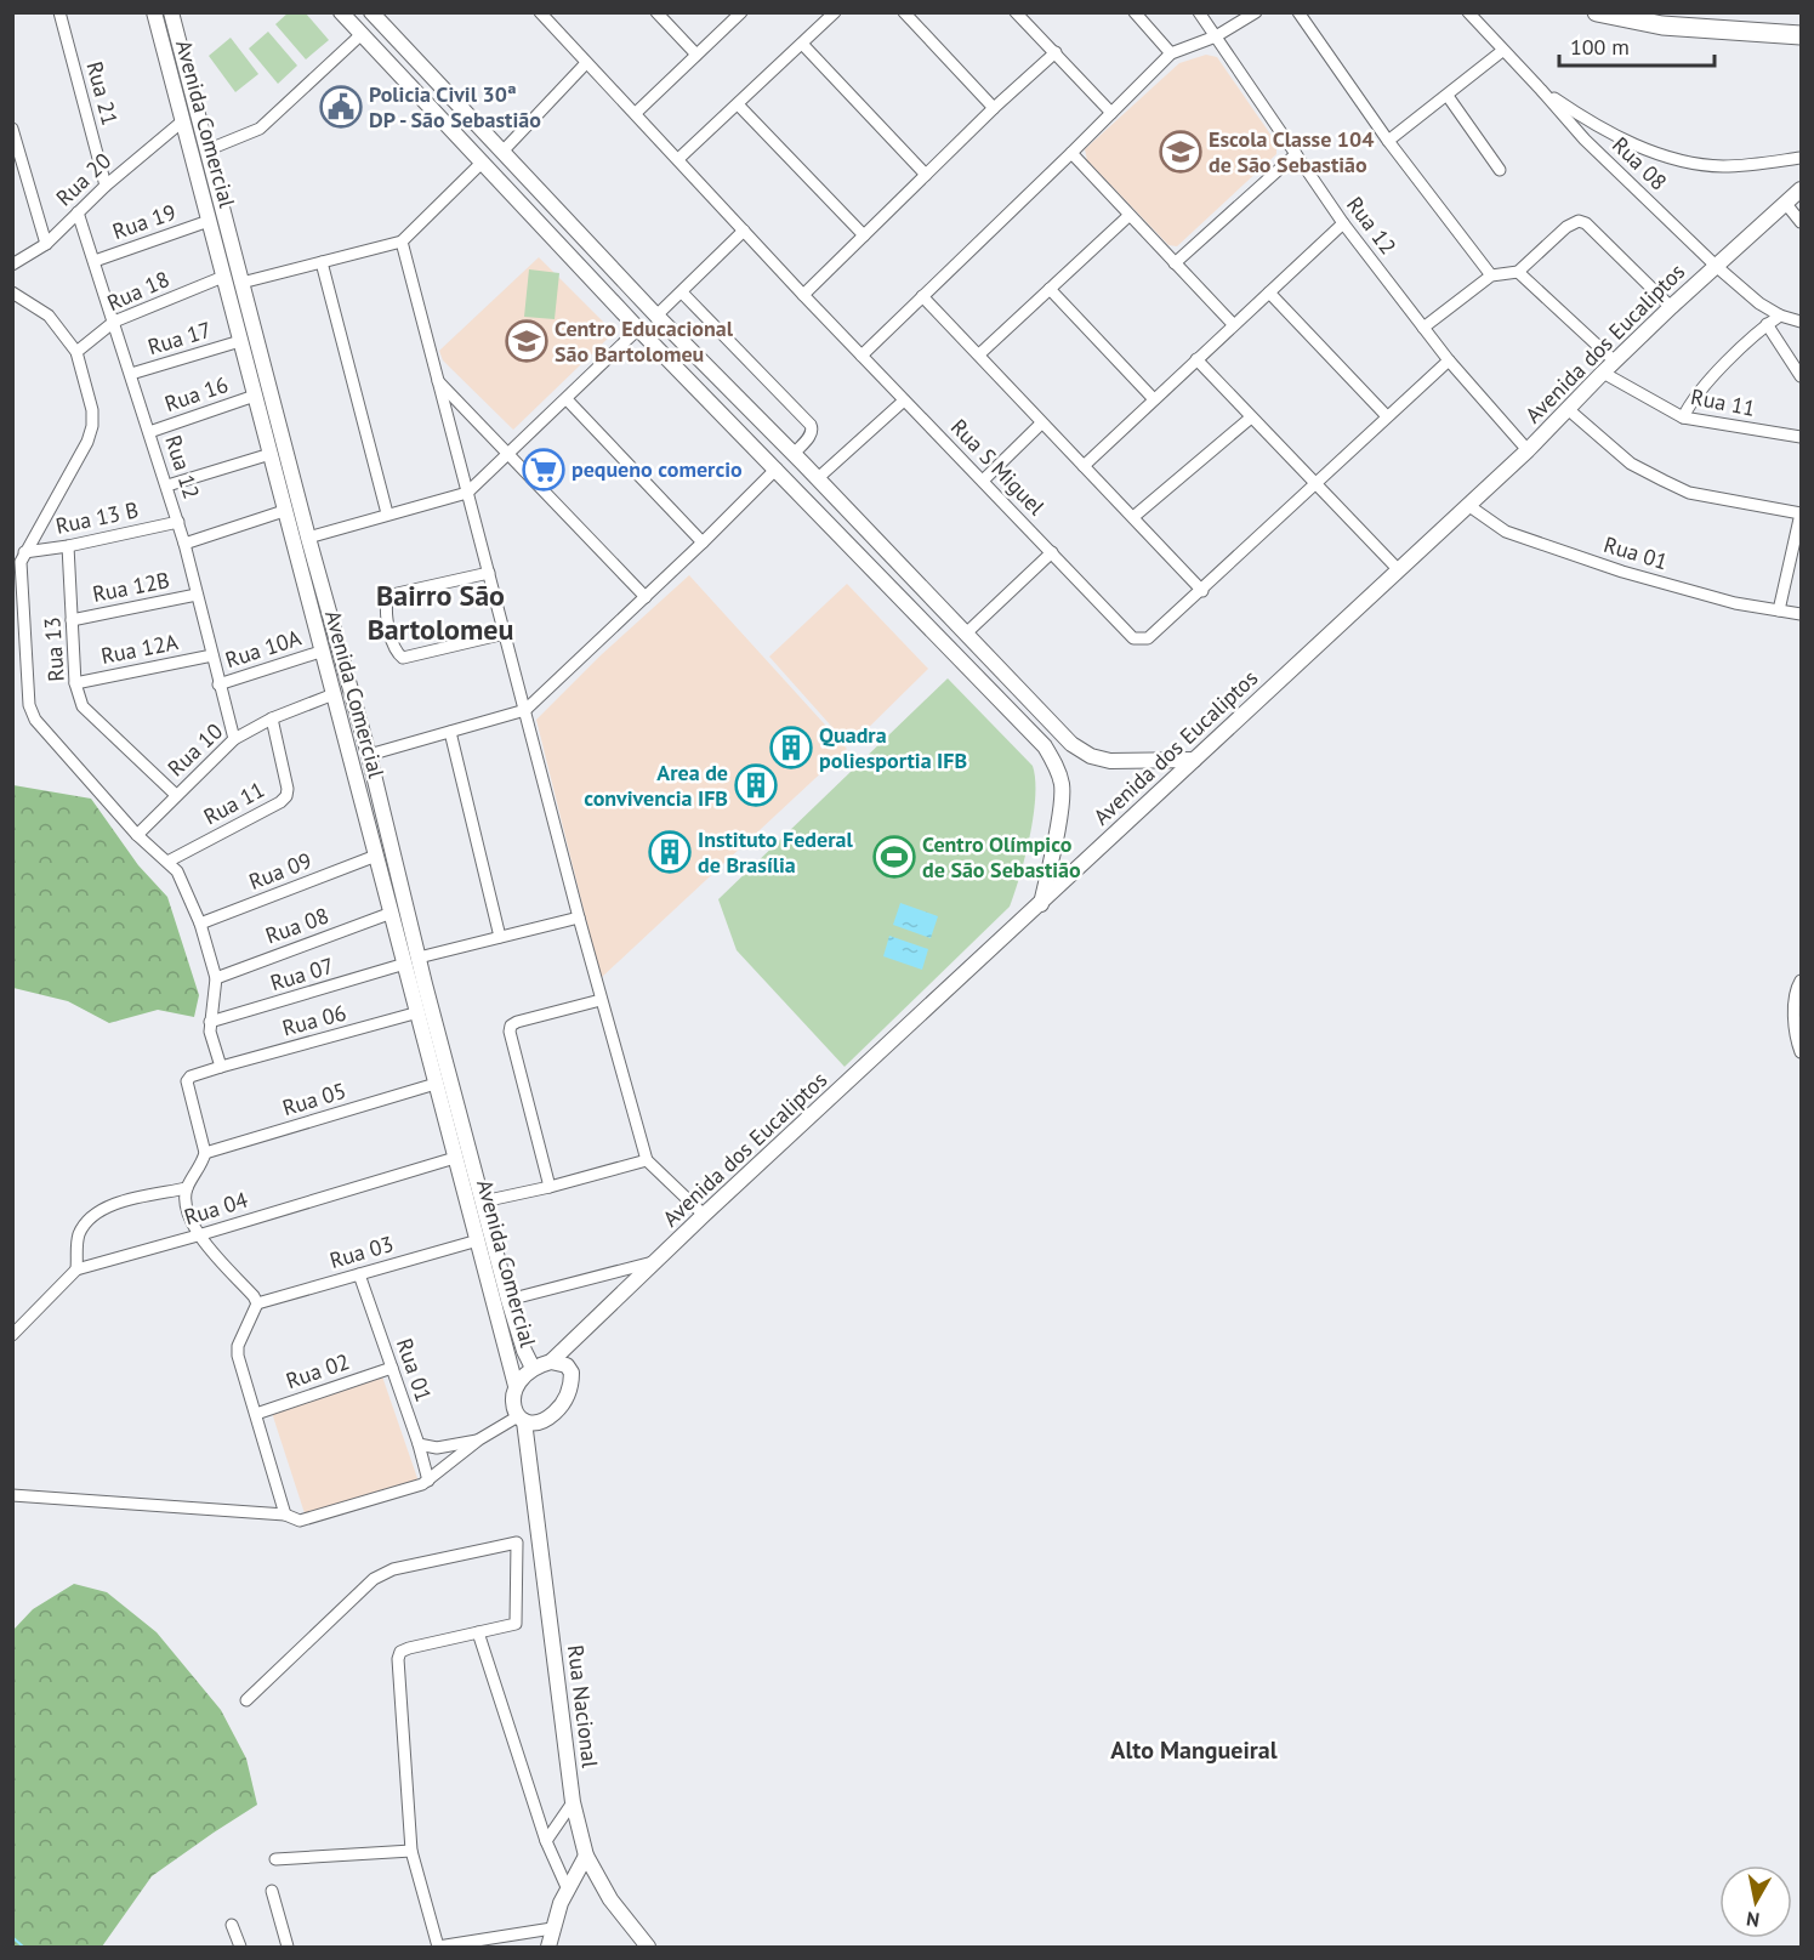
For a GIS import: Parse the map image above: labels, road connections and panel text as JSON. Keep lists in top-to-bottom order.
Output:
{
  "streets": {
    "street": [
      "Rua 21",
      "Avenida Comercial",
      "Rua 08",
      "Rua 20",
      "Rua 19",
      "Rua 12",
      "Rua 18",
      "Rua 17",
      "Avenida dos Eucaliptos",
      "Rua 16",
      "Rua 11",
      "Rua S Miguel",
      "Rua 13 B",
      "Rua 01",
      "Rua 12B",
      "Rua 13",
      "Rua 12A",
      "Rua 10A",
      "Rua 10",
      "Rua 09",
      "Rua 07",
      "Rua 06",
      "Rua 05",
      "Rua 04",
      "Rua 03",
      "Rua 02",
      "Rua Nacional"
    ]
  },
  "crossings": [
    ["Rua 21", "Rua 20"],
    ["Avenida Comercial", "Rua 08"],
    ["Avenida Comercial", "Rua 20"],
    ["Avenida Comercial", "Rua 19"],
    ["Avenida Comercial", "Rua 18"],
    ["Avenida Comercial", "Rua 17"],
    ["Avenida Comercial", "Avenida dos Eucaliptos"],
    ["Avenida Comercial", "Rua 16"],
    ["Avenida Comercial", "Rua 10A"],
    ["Avenida Comercial", "Rua 10"],
    ["Avenida Comercial", "Rua 09"],
    ["Avenida Comercial", "Rua 07"],
    ["Avenida Comercial", "Rua 06"],
    ["Avenida Comercial", "Rua 05"],
    ["Avenida Comercial", "Rua 04"],
    ["Avenida Comercial", "Rua 03"],
    ["Avenida Comercial", "Rua Nacional"],
    ["Rua 08", "Avenida dos Eucaliptos"],
    ["Rua 20", "Rua 12"],
    ["Rua 19", "Rua 12"],
    ["Rua 12", "Rua 18"],
    ["Rua 12", "Rua 17"],
    ["Rua 12", "Avenida dos Eucaliptos"],
    ["Rua 12", "Rua 16"],
    ["Rua 12", "Rua S Miguel"],
    ["Rua 12", "Rua 13 B"],
    ["Rua 12", "Rua 12B"],
    ["Rua 12", "Rua 12A"],
    ["Rua 12", "Rua 10A"],
    ["Rua 12", "Rua 10"],
    ["Avenida dos Eucaliptos", "Rua 11"],
    ["Avenida dos Eucaliptos", "Rua 01"],
    ["Avenida dos Eucaliptos", "Rua Nacional"],
    ["Rua 11", "Rua 10"],
    ["Rua 13 B", "Rua 13"],
    ["Rua 01", "Rua 03"],
    ["Rua 01", "Rua 02"],
    ["Rua 12B", "Rua 13"],
    ["Rua 13", "Rua 12A"],
    ["Rua 13", "Rua 10"],
    ["Rua 06", "Rua 05"]
  ],
  "districts": ["Bairro São Bartolomeu", "Alto Mangueiral"],
  "places": {
    "public building": ["Policia Civil 30ª DP - São Sebastião"],
    "school or university": ["Escola Classe 104 de São Sebastião", "Centro Educacional São Bartolomeu"],
    "supermarket": ["pequeno comercio"],
    "building": ["Quadra poliesportia IFB", "Area de convivencia IFB", "Instituto Federal de Brasília"],
    "sports": ["Centro Olímpico de São Sebastião"]
  },
  "scale_bar": "100 m",
  "north": "bottom"
}
